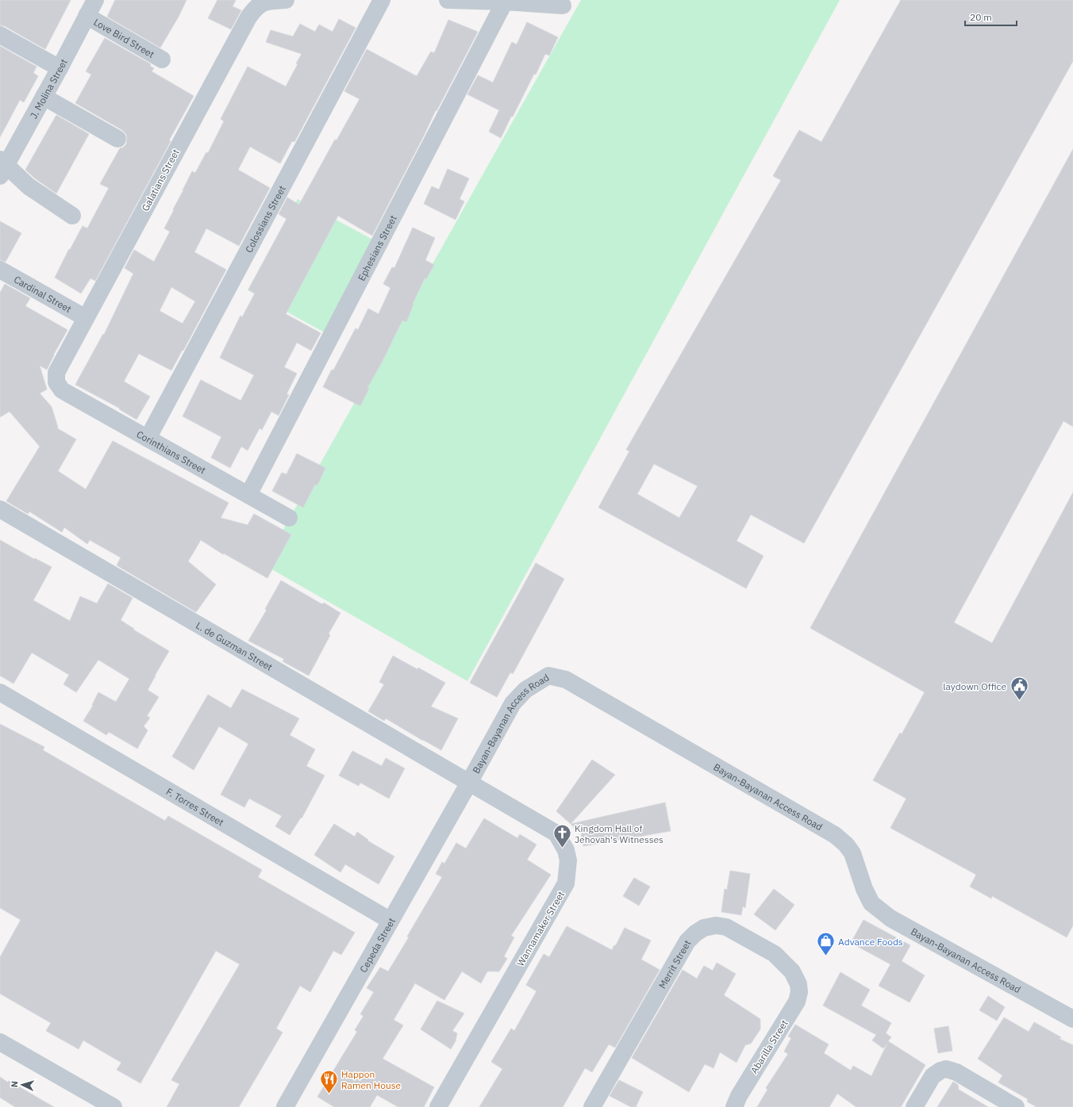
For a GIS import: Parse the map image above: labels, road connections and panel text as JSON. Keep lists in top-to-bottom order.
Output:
{
  "streets": {
    "street": [
      "Love Bird Street",
      "J. Molina Street",
      "Galatians Street",
      "Colossians Street",
      "Ephesians Street",
      "Cardinal Street",
      "Corinthians Street",
      "L. de Guzman Street",
      "Bayan-Bayanan Access Road",
      "F. Torres Street",
      "Wannamaker Street",
      "Cepeda Street",
      "Merrit Street",
      "Abarilla Street"
    ]
  },
  "crossings": [
    ["Love Bird Street", "J. Molina Street"],
    ["Galatians Street", "Cardinal Street"],
    ["Galatians Street", "Corinthians Street"],
    ["Colossians Street", "Corinthians Street"],
    ["Ephesians Street", "Corinthians Street"],
    ["L. de Guzman Street", "Bayan-Bayanan Access Road"],
    ["L. de Guzman Street", "Wannamaker Street"],
    ["L. de Guzman Street", "Cepeda Street"],
    ["Bayan-Bayanan Access Road", "Wannamaker Street"],
    ["Bayan-Bayanan Access Road", "Cepeda Street"],
    ["F. Torres Street", "Cepeda Street"],
    ["Wannamaker Street", "Cepeda Street"],
    ["Merrit Street", "Abarilla Street"]
  ],
  "places": {
    "public building": ["laydown Office"],
    "church": ["Kingdom Hall of Jehovah's Witnesses"],
    "shop": ["Advance Foods"],
    "restaurant": ["Happon Ramen House"]
  },
  "scale_bar": "20 m",
  "north": "left"
}
